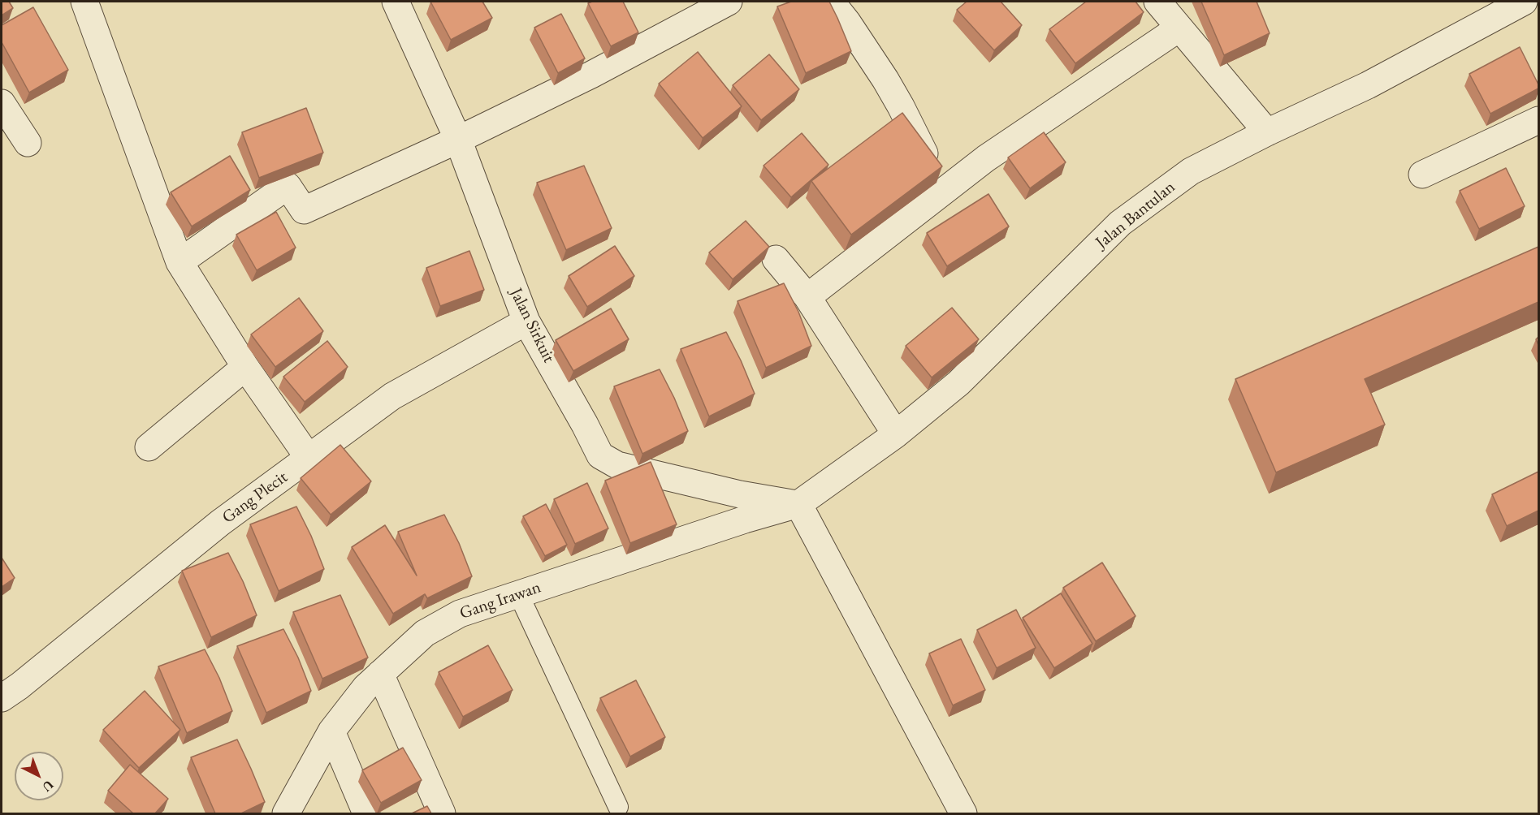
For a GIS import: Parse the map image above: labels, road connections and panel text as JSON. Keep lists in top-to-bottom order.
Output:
{
  "streets": {
    "street": [
      "Jalan Bantulan",
      "Jalan Sirkuit",
      "Gang Plecit",
      "Gang Irawan"
    ]
  },
  "crossings": [
    ["Jalan Bantulan", "Jalan Sirkuit"],
    ["Jalan Bantulan", "Gang Irawan"],
    ["Jalan Sirkuit", "Gang Plecit"],
    ["Jalan Sirkuit", "Gang Irawan"]
  ],
  "north": "bottom right"
}
